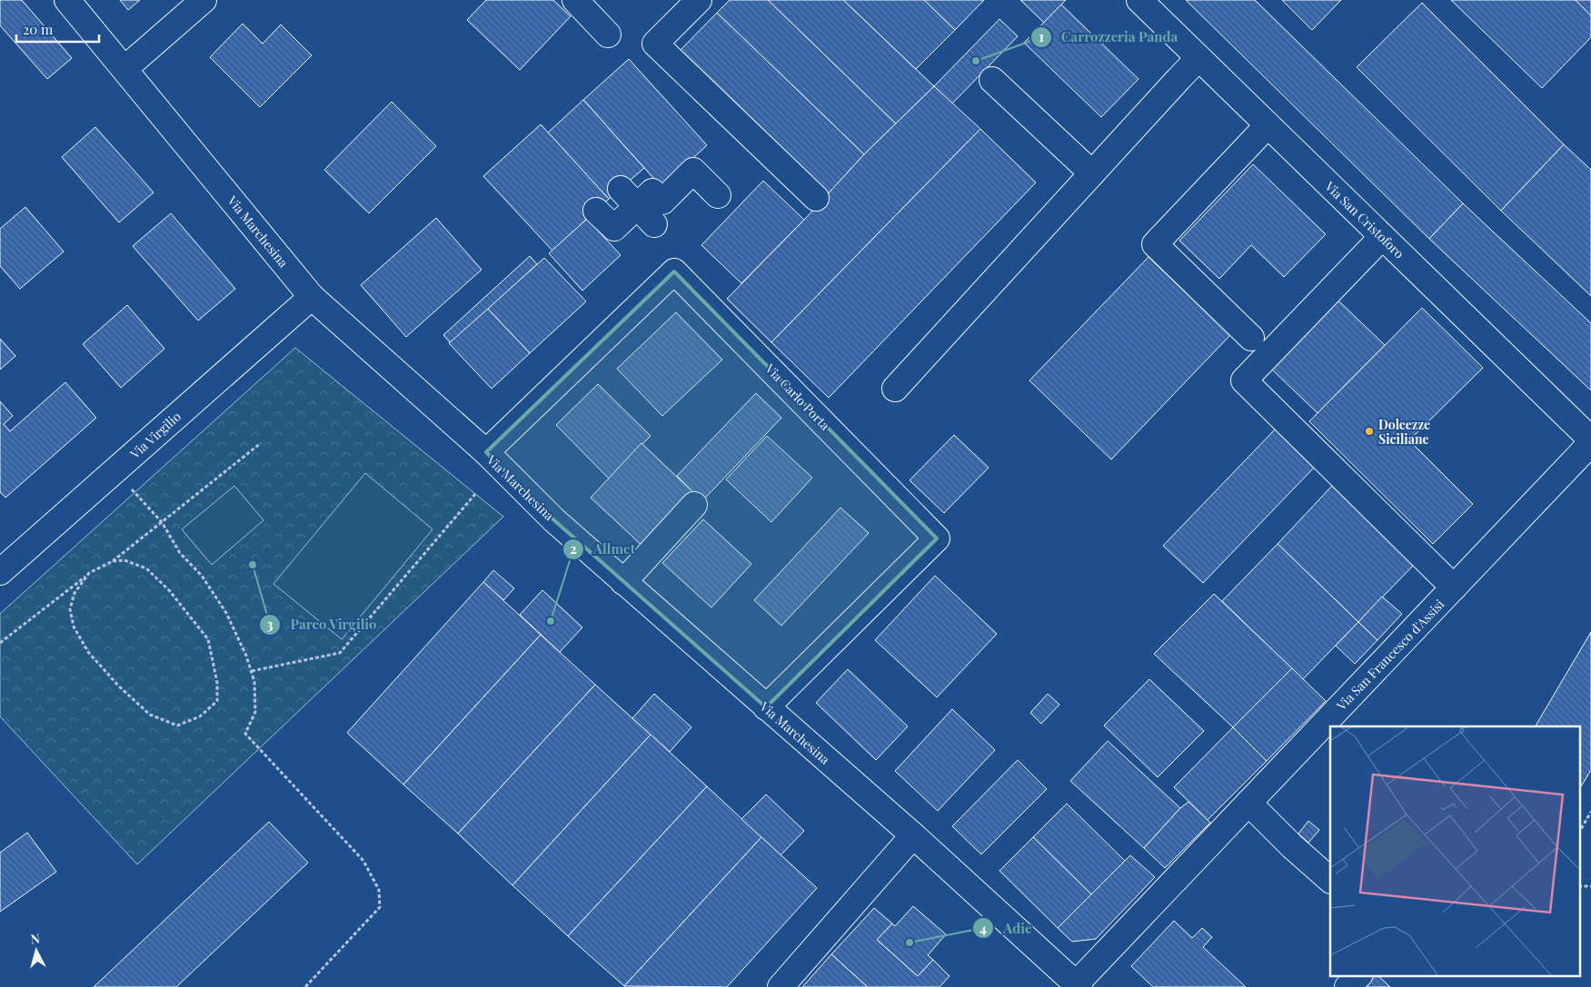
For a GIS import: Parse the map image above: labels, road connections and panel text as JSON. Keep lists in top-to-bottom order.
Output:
{
  "streets": {
    "street": [
      "Via San Cristoforo",
      "Via Marchesina",
      "Via Carlo Porta",
      "Via Virgilio",
      "Via San Francesco d'Assisi"
    ]
  },
  "crossings": [
    ["Via Marchesina", "Via Carlo Porta"],
    ["Via Marchesina", "Via Virgilio"],
    ["Via Marchesina", "Via San Francesco d'Assisi"]
  ],
  "places": [
    "Carrozzeria Panda",
    "Dolcezze Siciliane",
    "Parco Virgilio",
    "Allmet",
    "Adie"
  ],
  "scale_bar": "20 m",
  "north": "top"
}
